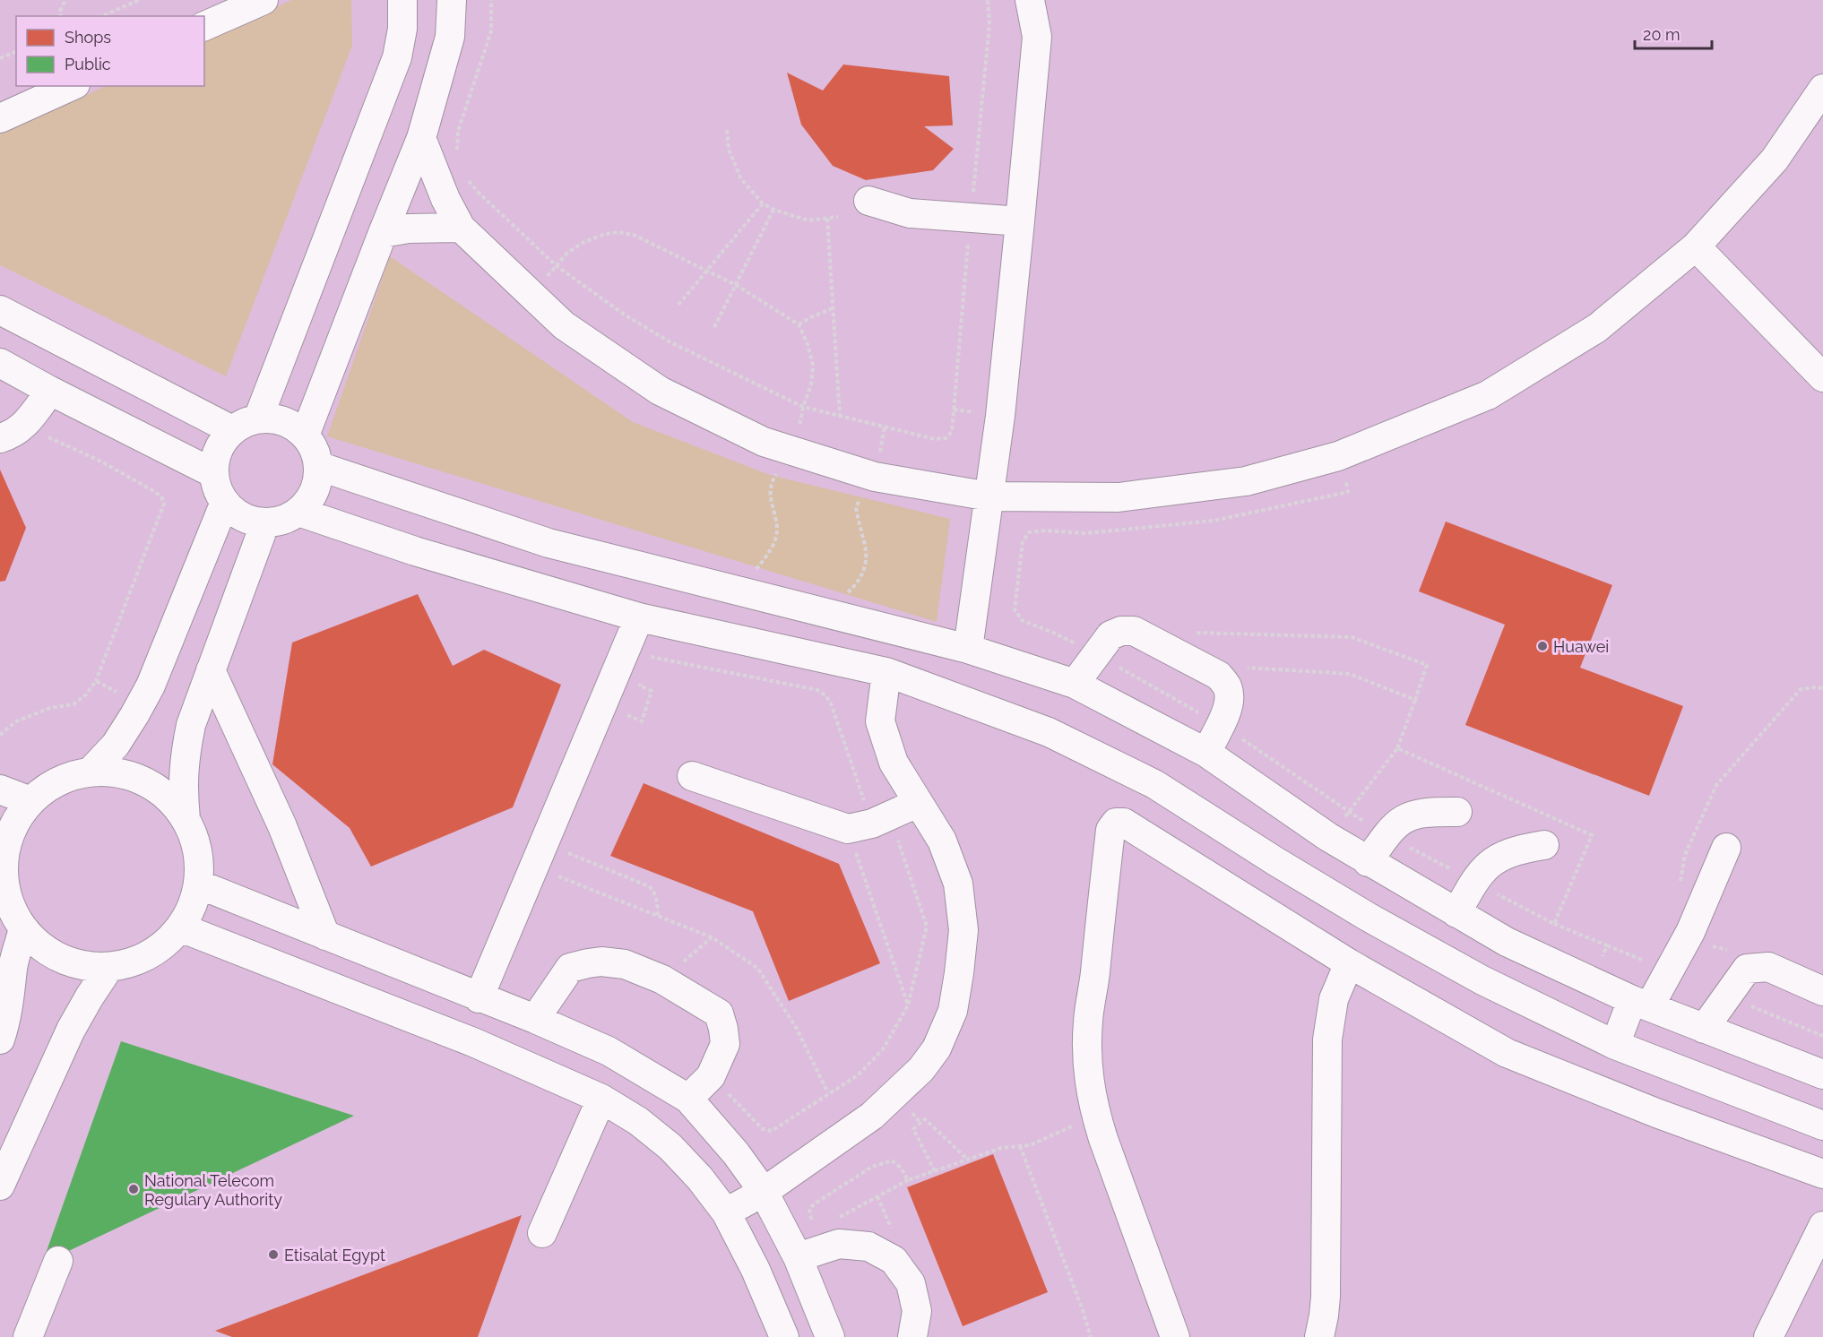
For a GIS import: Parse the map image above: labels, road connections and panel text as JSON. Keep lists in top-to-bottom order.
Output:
{
  "places": ["Huawei", "National Telecom Regulary Authority", "Etisalat Egypt"],
  "legend": ["Shops", "Public"],
  "scale_bar": "20 m"
}
